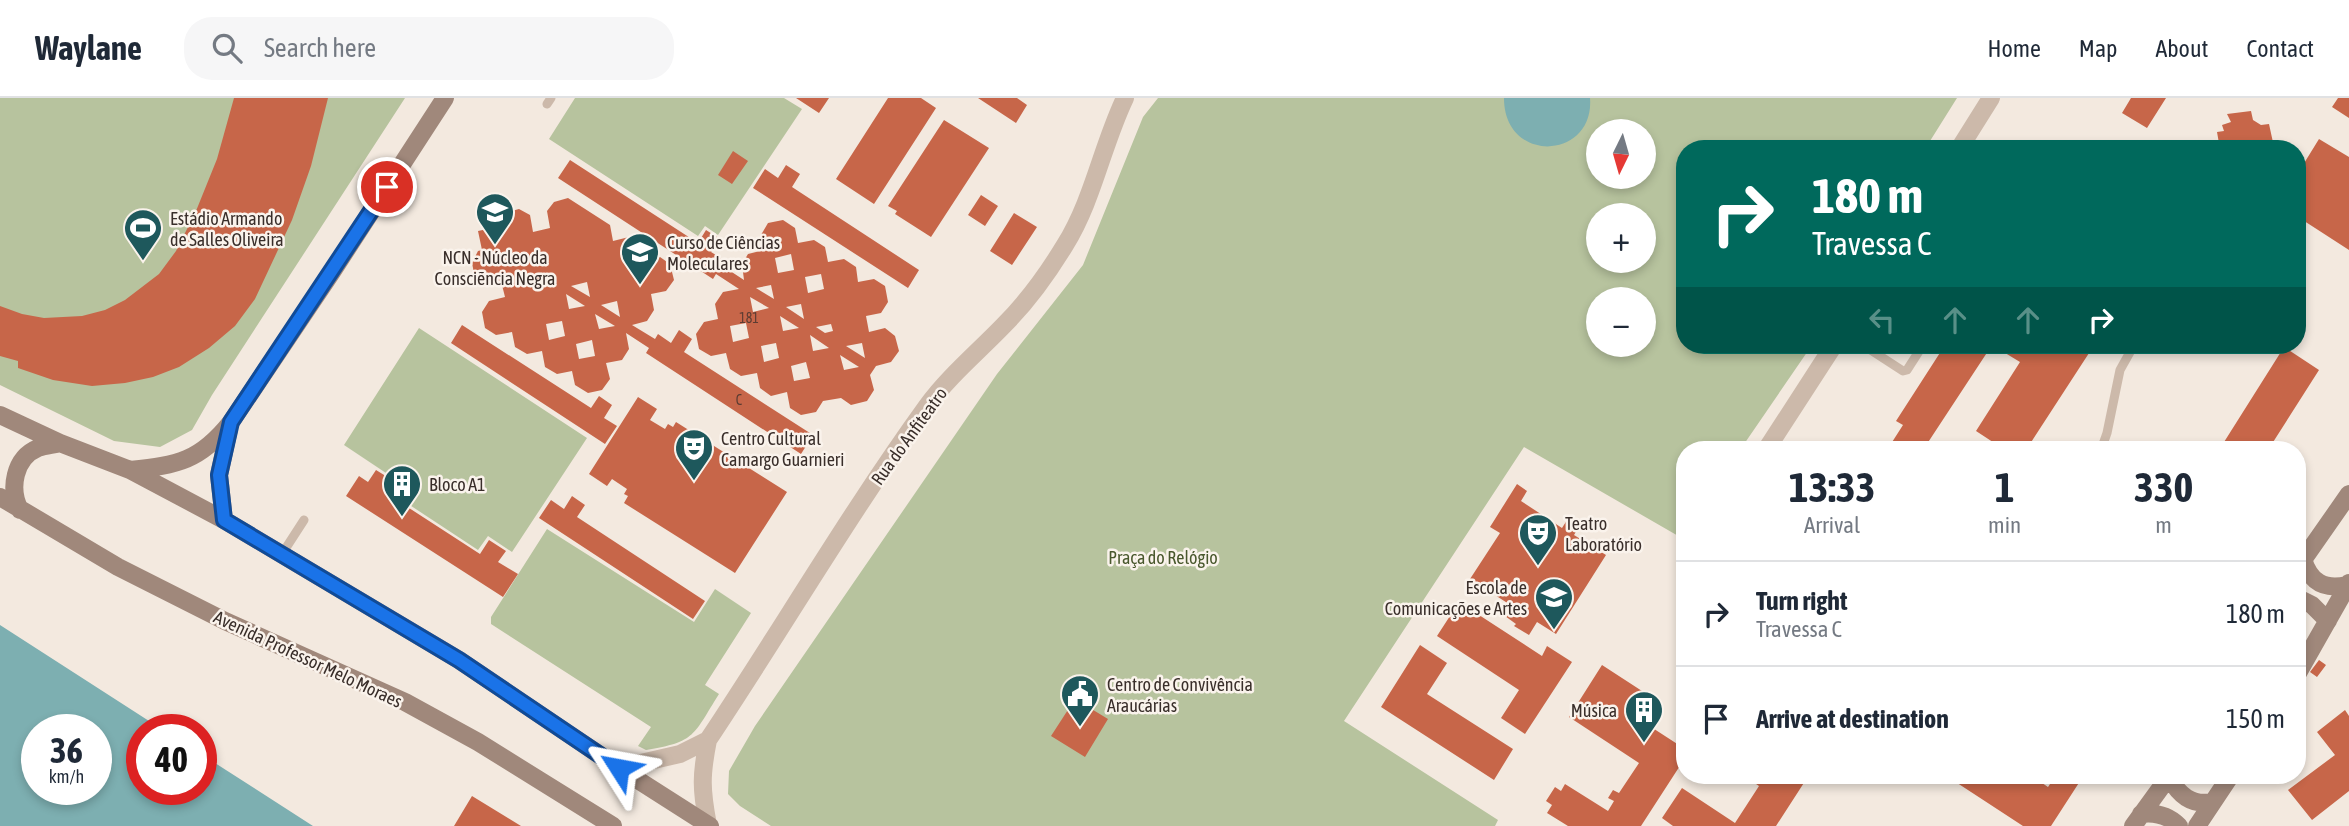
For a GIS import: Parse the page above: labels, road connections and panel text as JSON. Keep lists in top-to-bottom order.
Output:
{
  "streets": {
    "street": ["Rua do Anfiteatro", "Avenida Professor Melo Moraes"]
  },
  "parks": ["Praça do Relógio"],
  "places": {
    "school or university": ["NCN - Núcleo da Consciẽncia Negra", "Curso de Ciências Moleculares", "Escola de Comunicações e Artes"],
    "sports": ["Estádio Armando de Salles Oliveira"],
    "theatre": ["Centro Cultural Camargo Guarnieri", "Teatro Laboratório"],
    "building": ["Bloco A1", "Música"],
    "public building": ["Centro de Convivência Araucárias"]
  },
  "house_numbers": ["181", "C"],
  "north": "bottom",
  "page": {
    "header": "Waylane",
    "search": "Search here",
    "nav": [
      "Home",
      "Map",
      "About",
      "Contact"
    ],
    "map_buttons": ["+", "−"],
    "turn": ["180 m", "Travessa C"],
    "eta": [
      "13:33",
      "Arrival",
      "1",
      "min",
      "330",
      "m"
    ],
    "list": [
      {
        "name": "Turn right",
        "note": "Travessa C",
        "value": "180 m"
      },
      {
        "name": "Arrive at destination",
        "value": "150 m"
      }
    ],
    "speed": "36 km/h",
    "limit": "40"
  }
}
